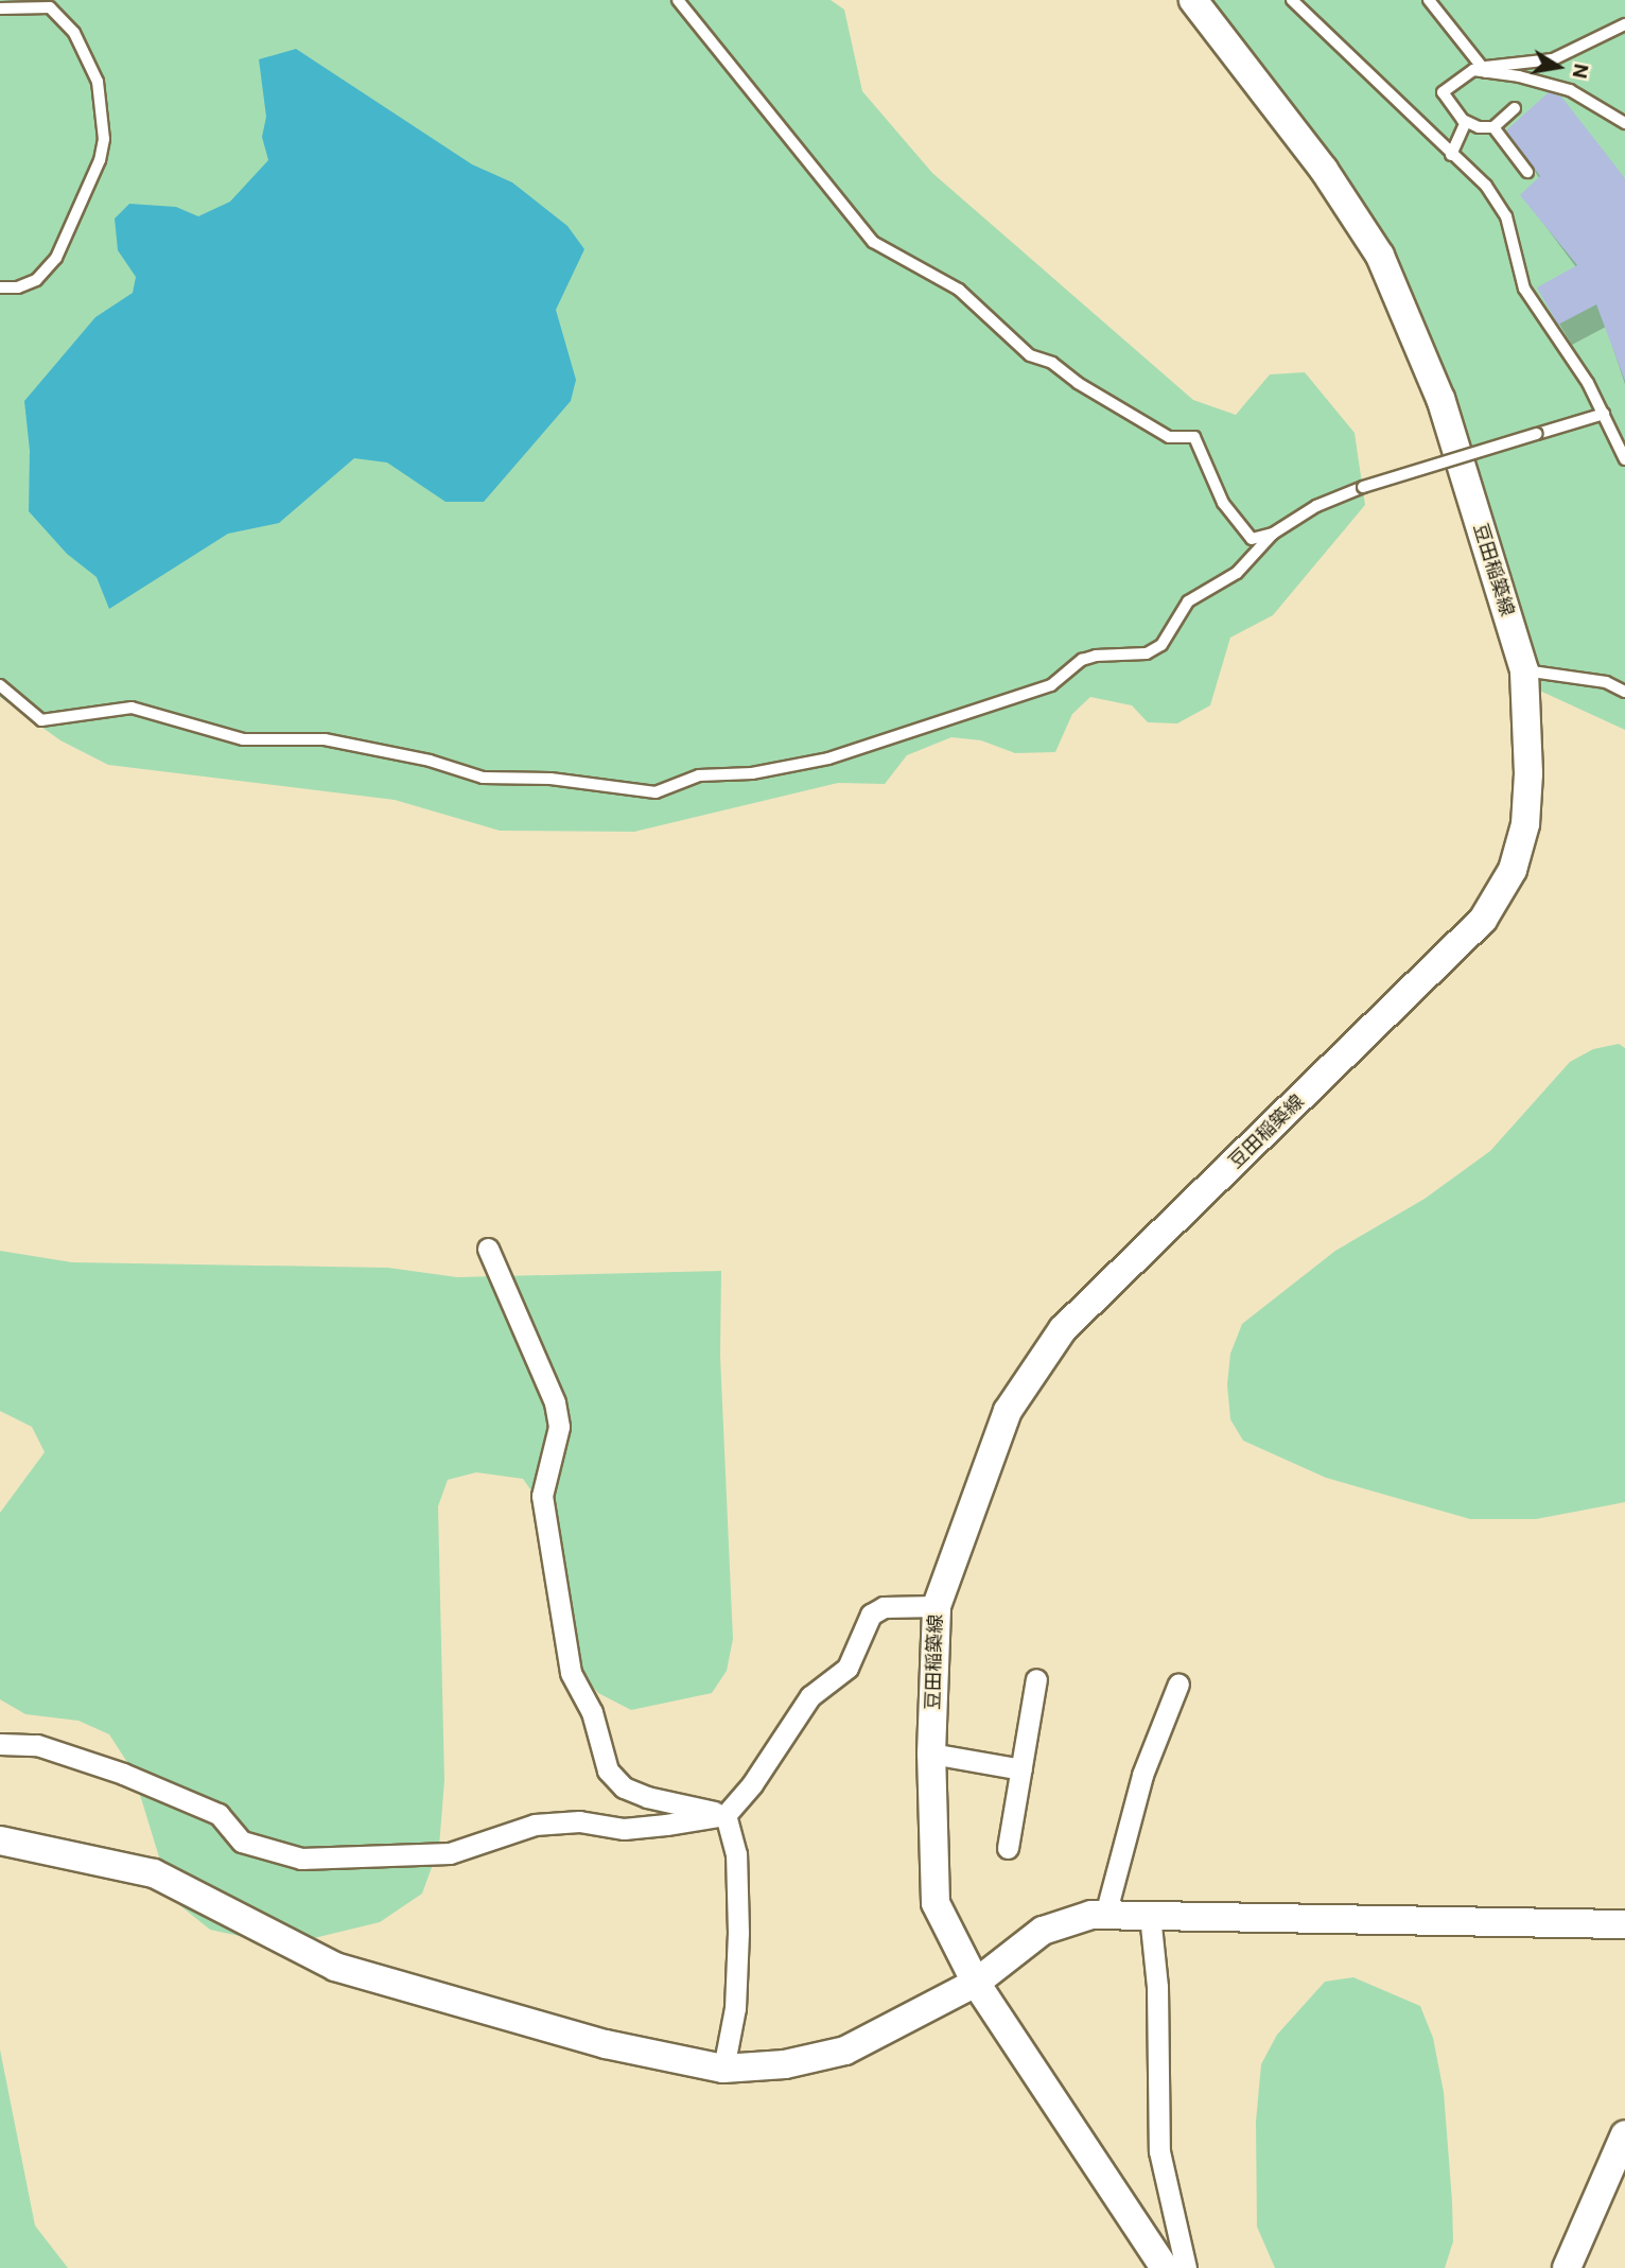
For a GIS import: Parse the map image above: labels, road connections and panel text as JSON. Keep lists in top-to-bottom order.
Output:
{
  "streets": {
    "main road": ["豆田稲築線"]
  },
  "north": "right"
}
